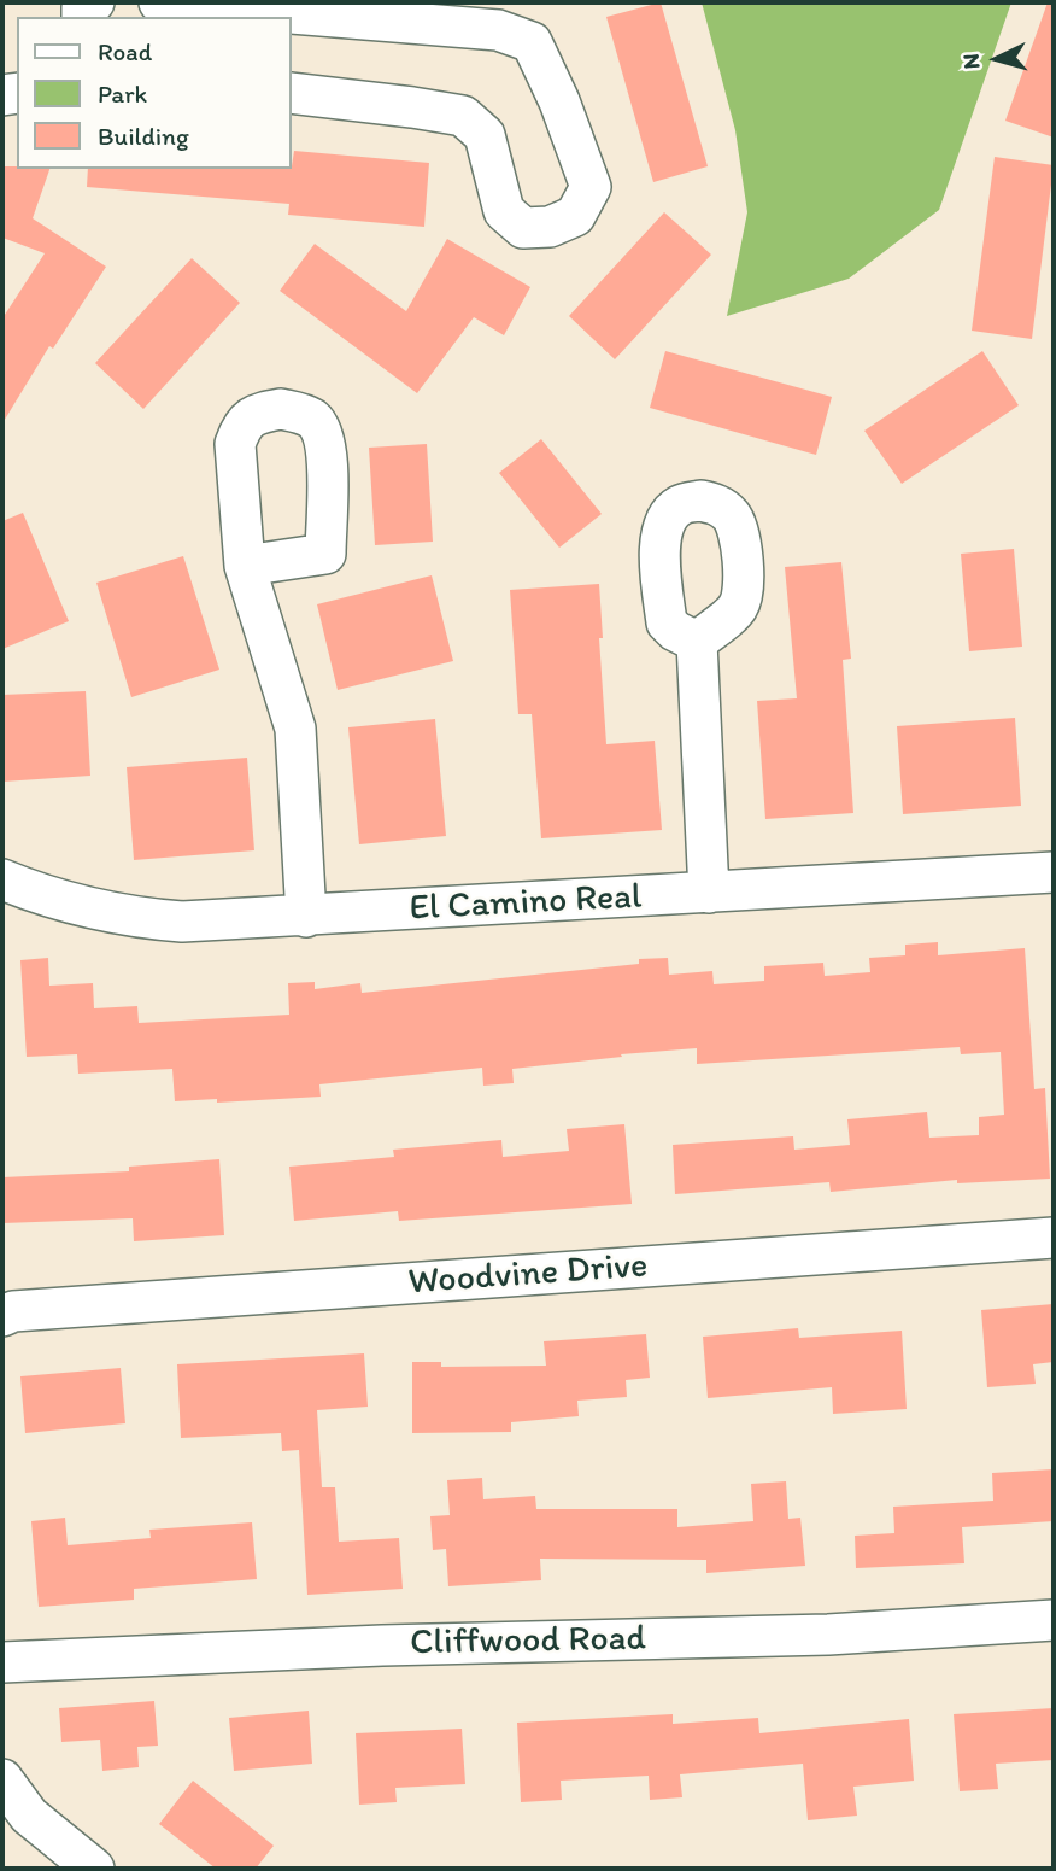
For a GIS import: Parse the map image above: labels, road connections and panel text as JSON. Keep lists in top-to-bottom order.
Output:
{
  "streets": {
    "street": ["El Camino Real", "Woodvine Drive", "Cliffwood Road"]
  },
  "legend": ["Road", "Park", "Building"],
  "north": "left"
}
